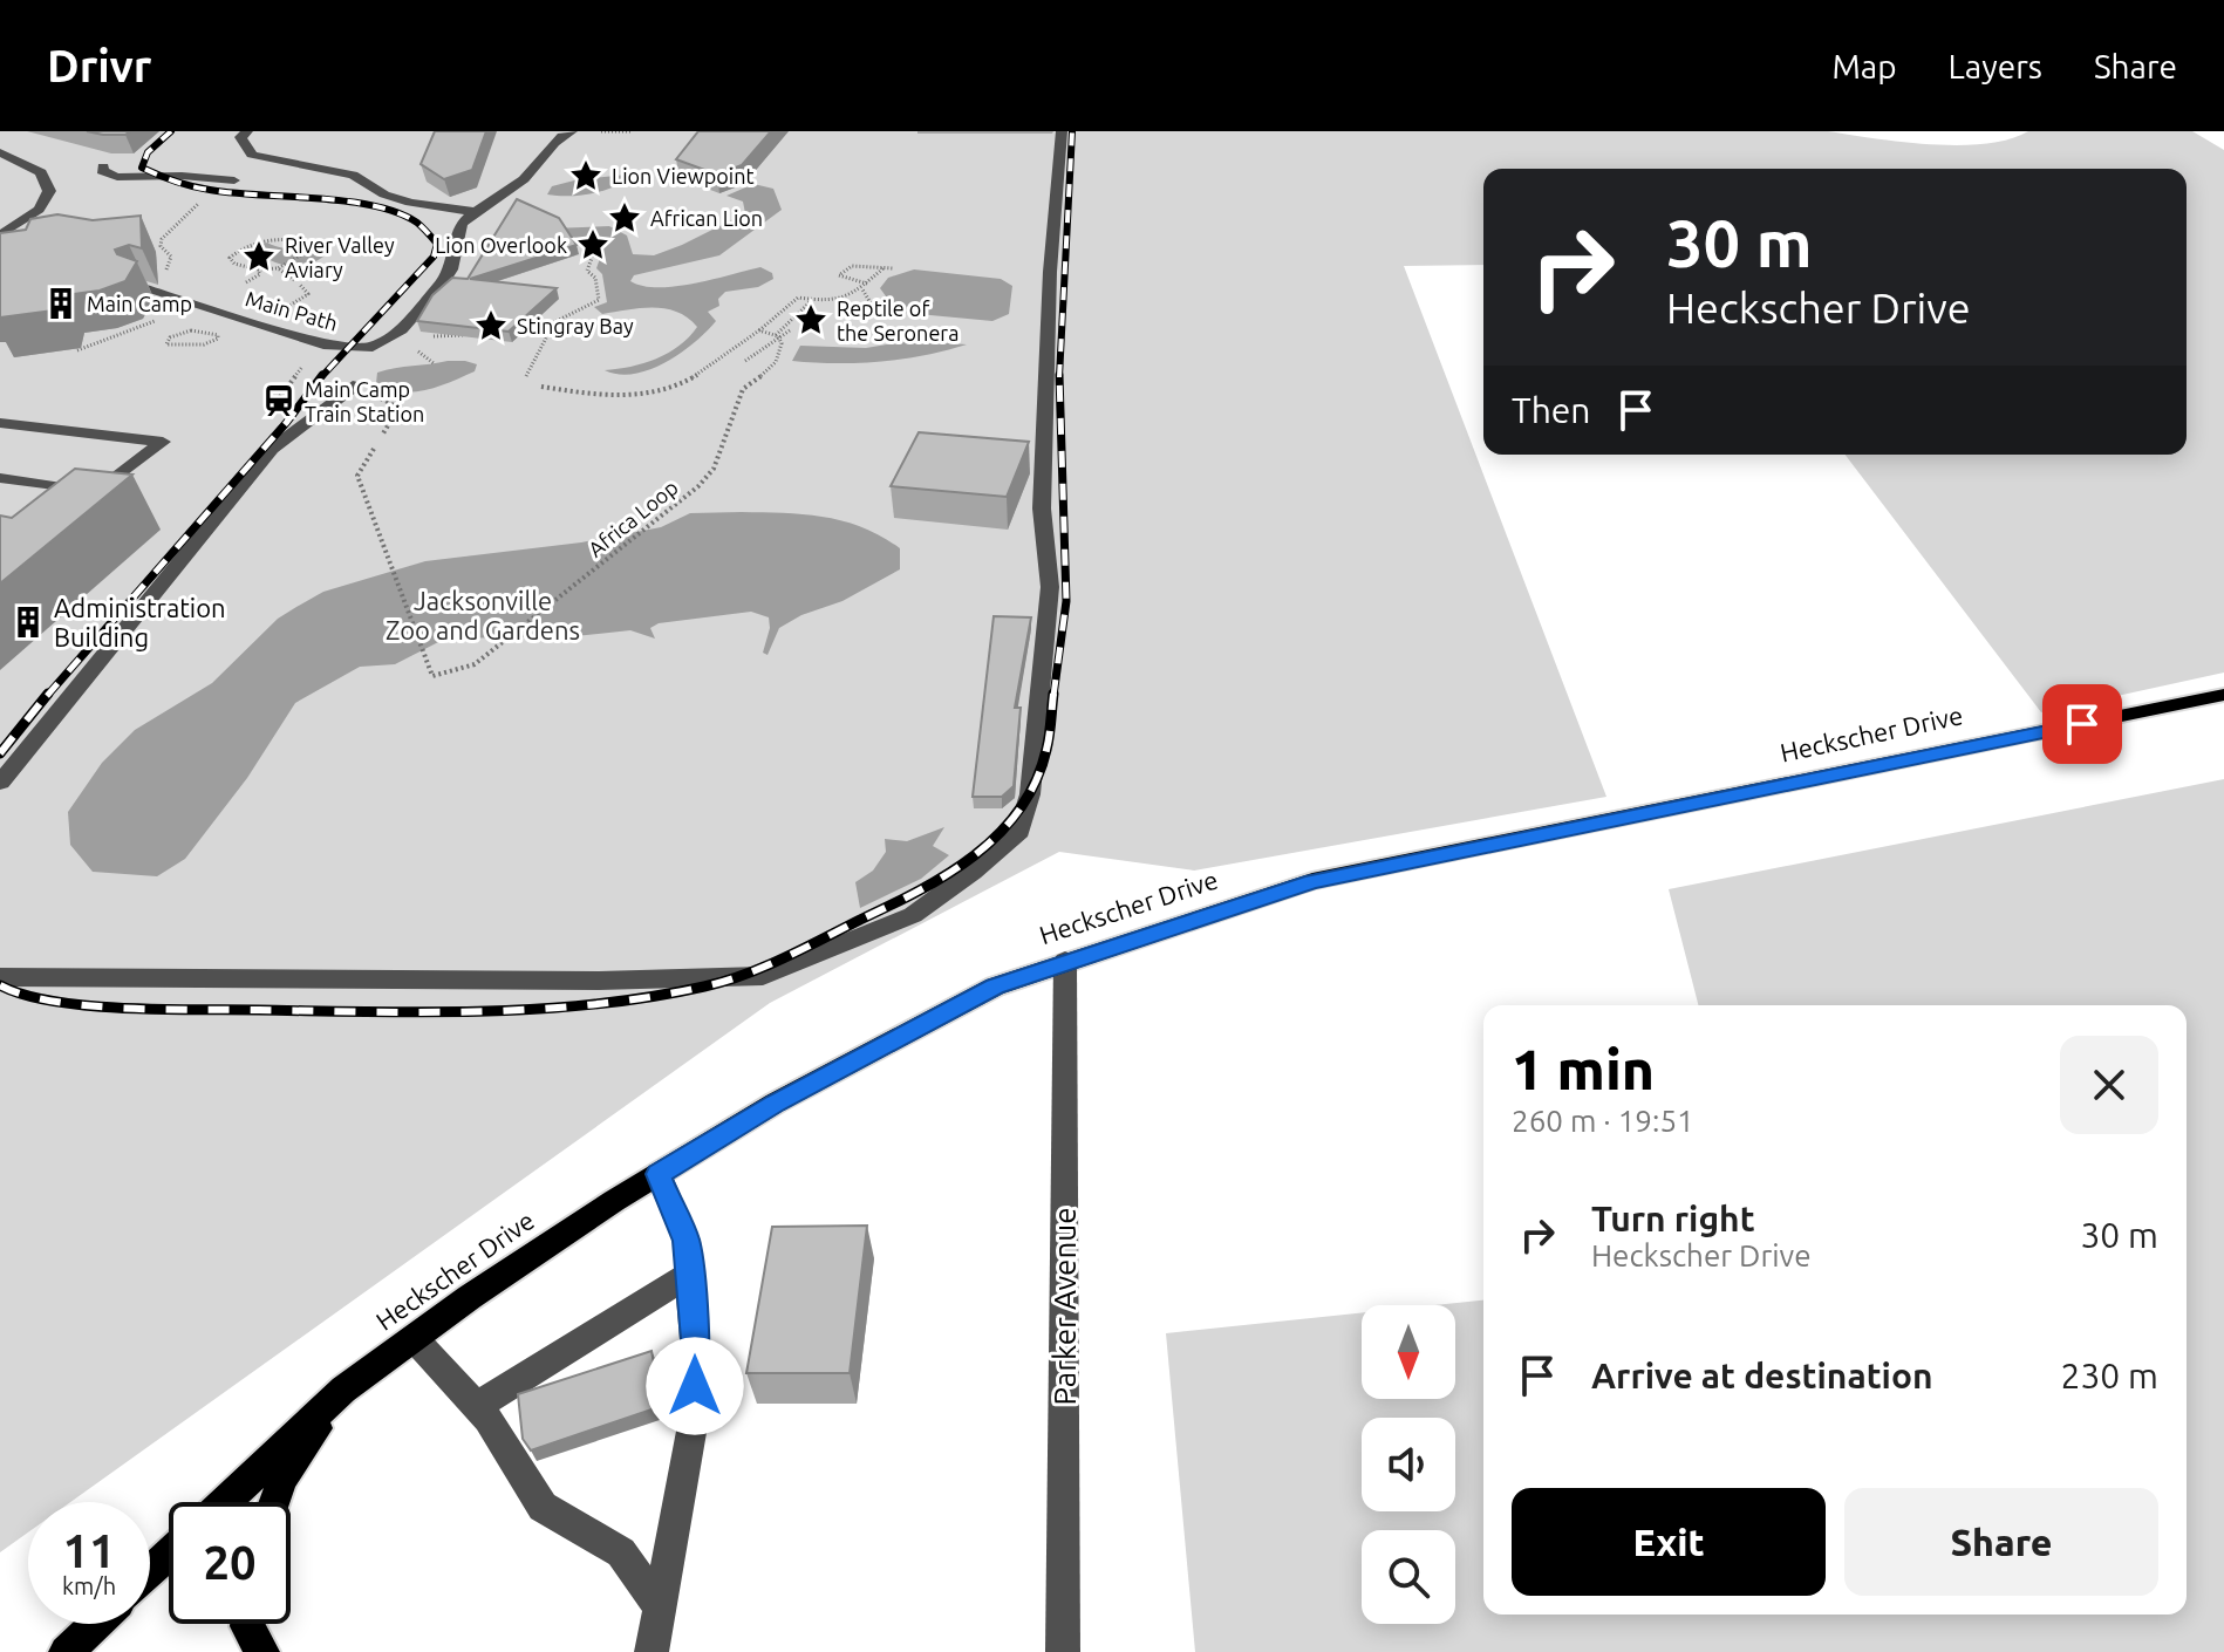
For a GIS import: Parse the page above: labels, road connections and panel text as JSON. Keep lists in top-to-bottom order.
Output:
{
  "streets": {
    "main road": ["Heckscher Drive"],
    "street": ["Main Path", "Parker Avenue"],
    "path": ["Africa Loop"]
  },
  "crossings": [
    ["Heckscher Drive", "Parker Avenue"]
  ],
  "parks": ["Jacksonville Zoo and Gardens"],
  "places": {
    "place": [
      "Lion Viewpoint",
      "African Lion",
      "Lion Overlook",
      "River Valley Aviary",
      "Reptile of the Seronera",
      "Stingray Bay"
    ],
    "building": ["Main Camp", "Administration Building"],
    "station": ["Main Camp Train Station"]
  },
  "north": "bottom",
  "page": {
    "header": "Drivr",
    "nav": ["Map", "Layers", "Share"],
    "turn": ["30 m", "Heckscher Drive"],
    "then": "Then",
    "heading": ["1 min", "260 m · 19:51"],
    "list": [
      {
        "name": "Turn right",
        "note": "Heckscher Drive",
        "value": "30 m"
      },
      {
        "name": "Arrive at destination",
        "value": "230 m"
      }
    ],
    "buttons": ["Exit", "Share"],
    "speed": "11 km/h",
    "limit": "20"
  }
}
